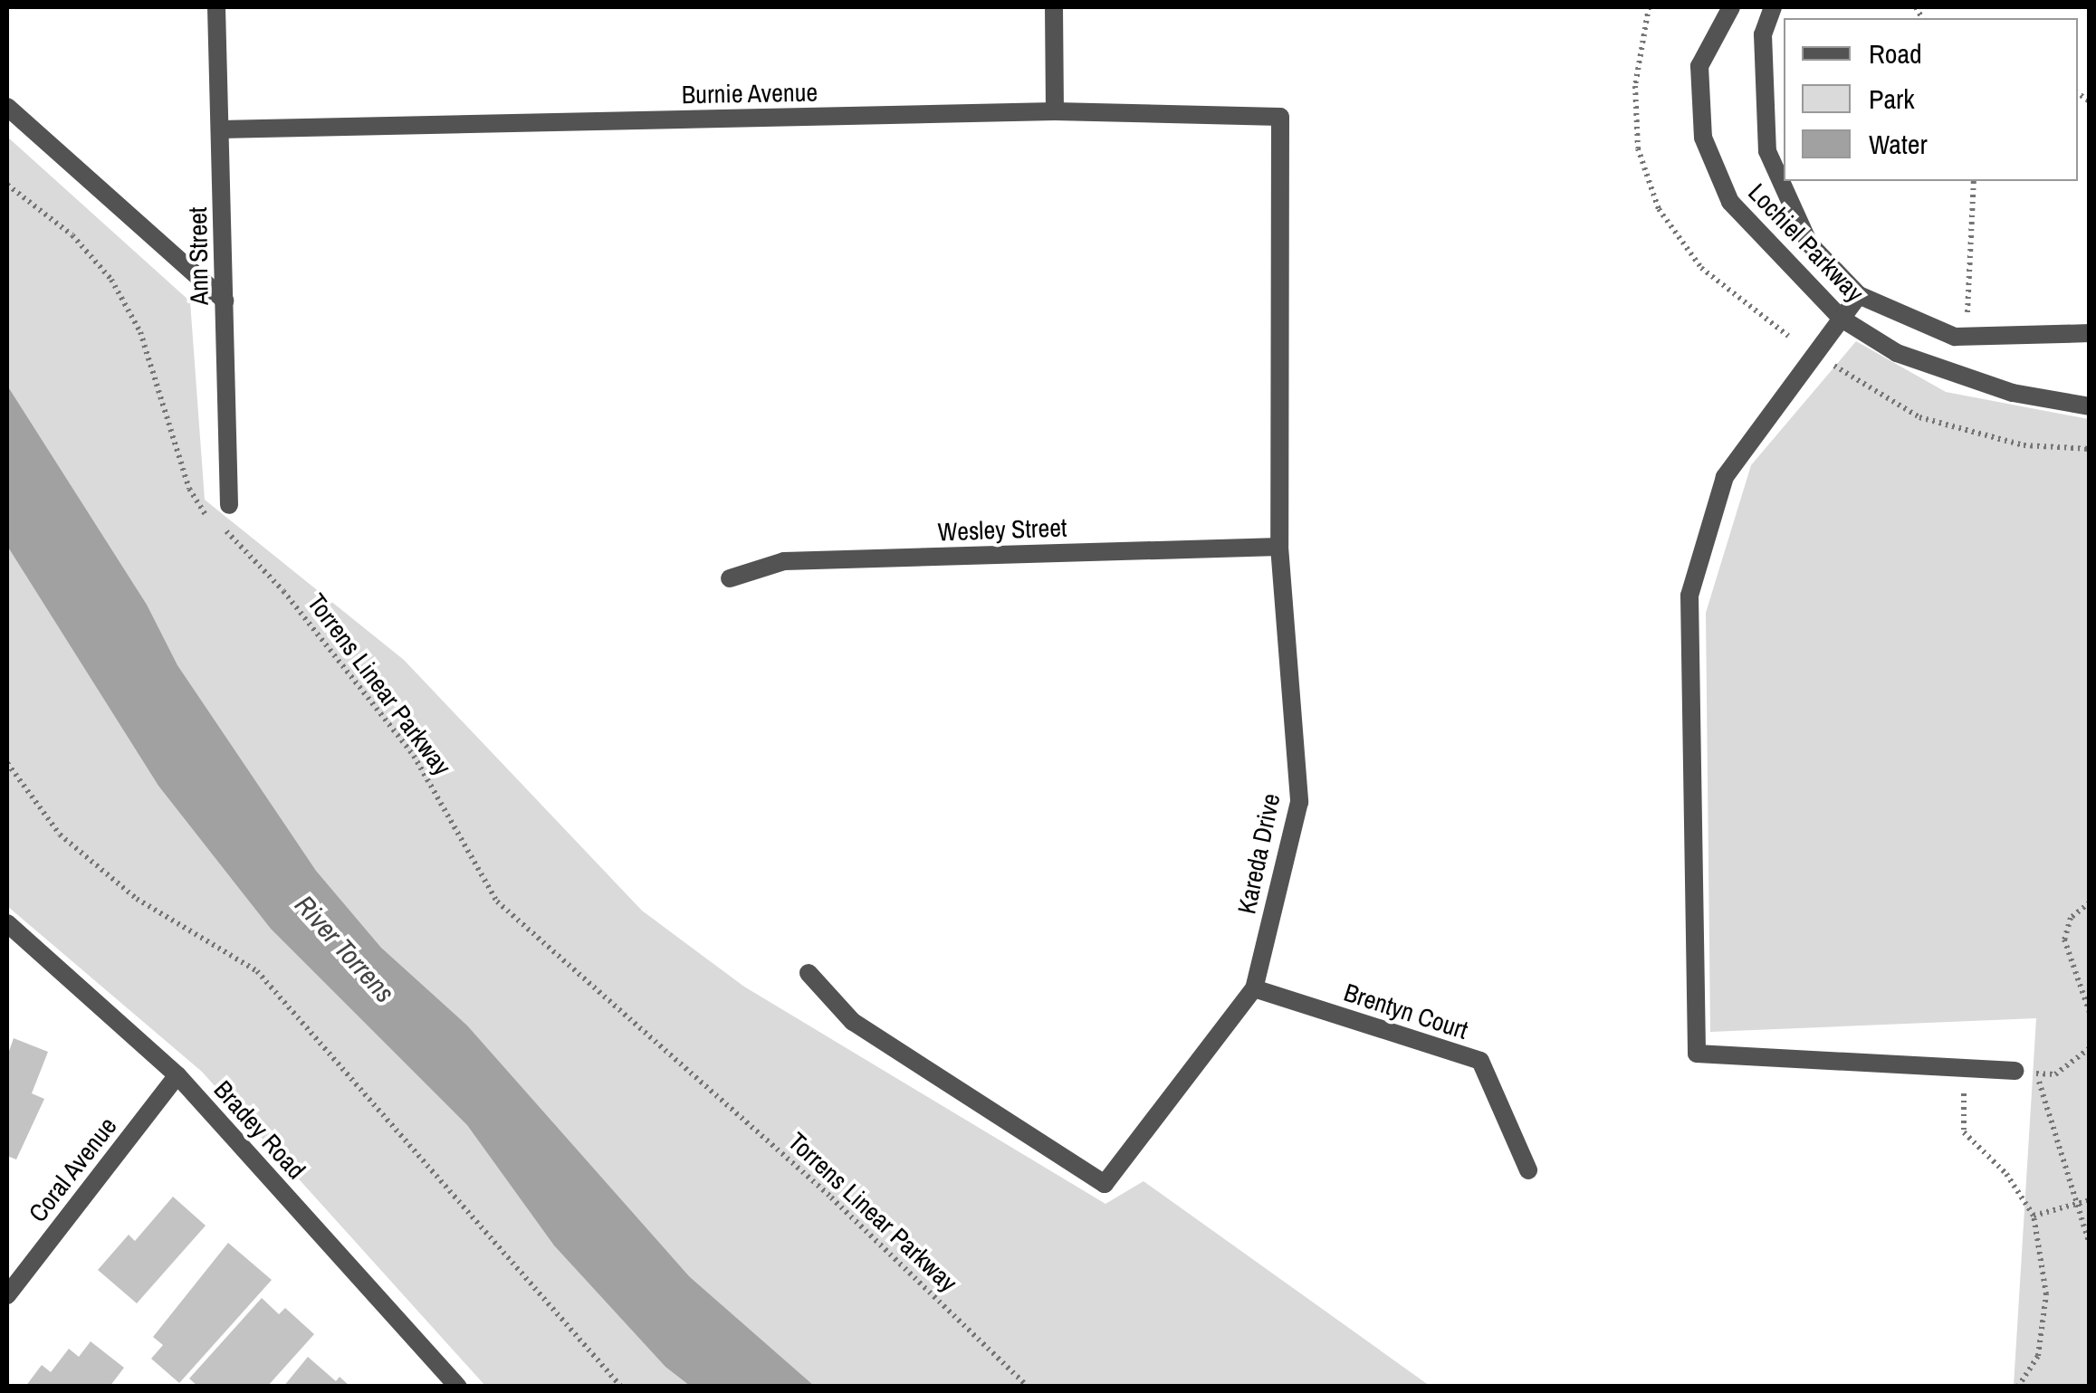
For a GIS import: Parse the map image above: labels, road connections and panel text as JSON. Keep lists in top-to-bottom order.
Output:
{
  "streets": {
    "street": [
      "Burnie Avenue",
      "Lochiel Parkway",
      "Ann Street",
      "Wesley Street",
      "Kareda Drive",
      "Brentyn Court",
      "Bradey Road",
      "Coral Avenue"
    ],
    "path": ["Torrens Linear Parkway"]
  },
  "crossings": [
    ["Burnie Avenue", "Ann Street"],
    ["Burnie Avenue", "Kareda Drive"],
    ["Wesley Street", "Kareda Drive"],
    ["Kareda Drive", "Brentyn Court"],
    ["Bradey Road", "Coral Avenue"]
  ],
  "water": ["River Torrens"],
  "legend": ["Road", "Park", "Water"]
}
